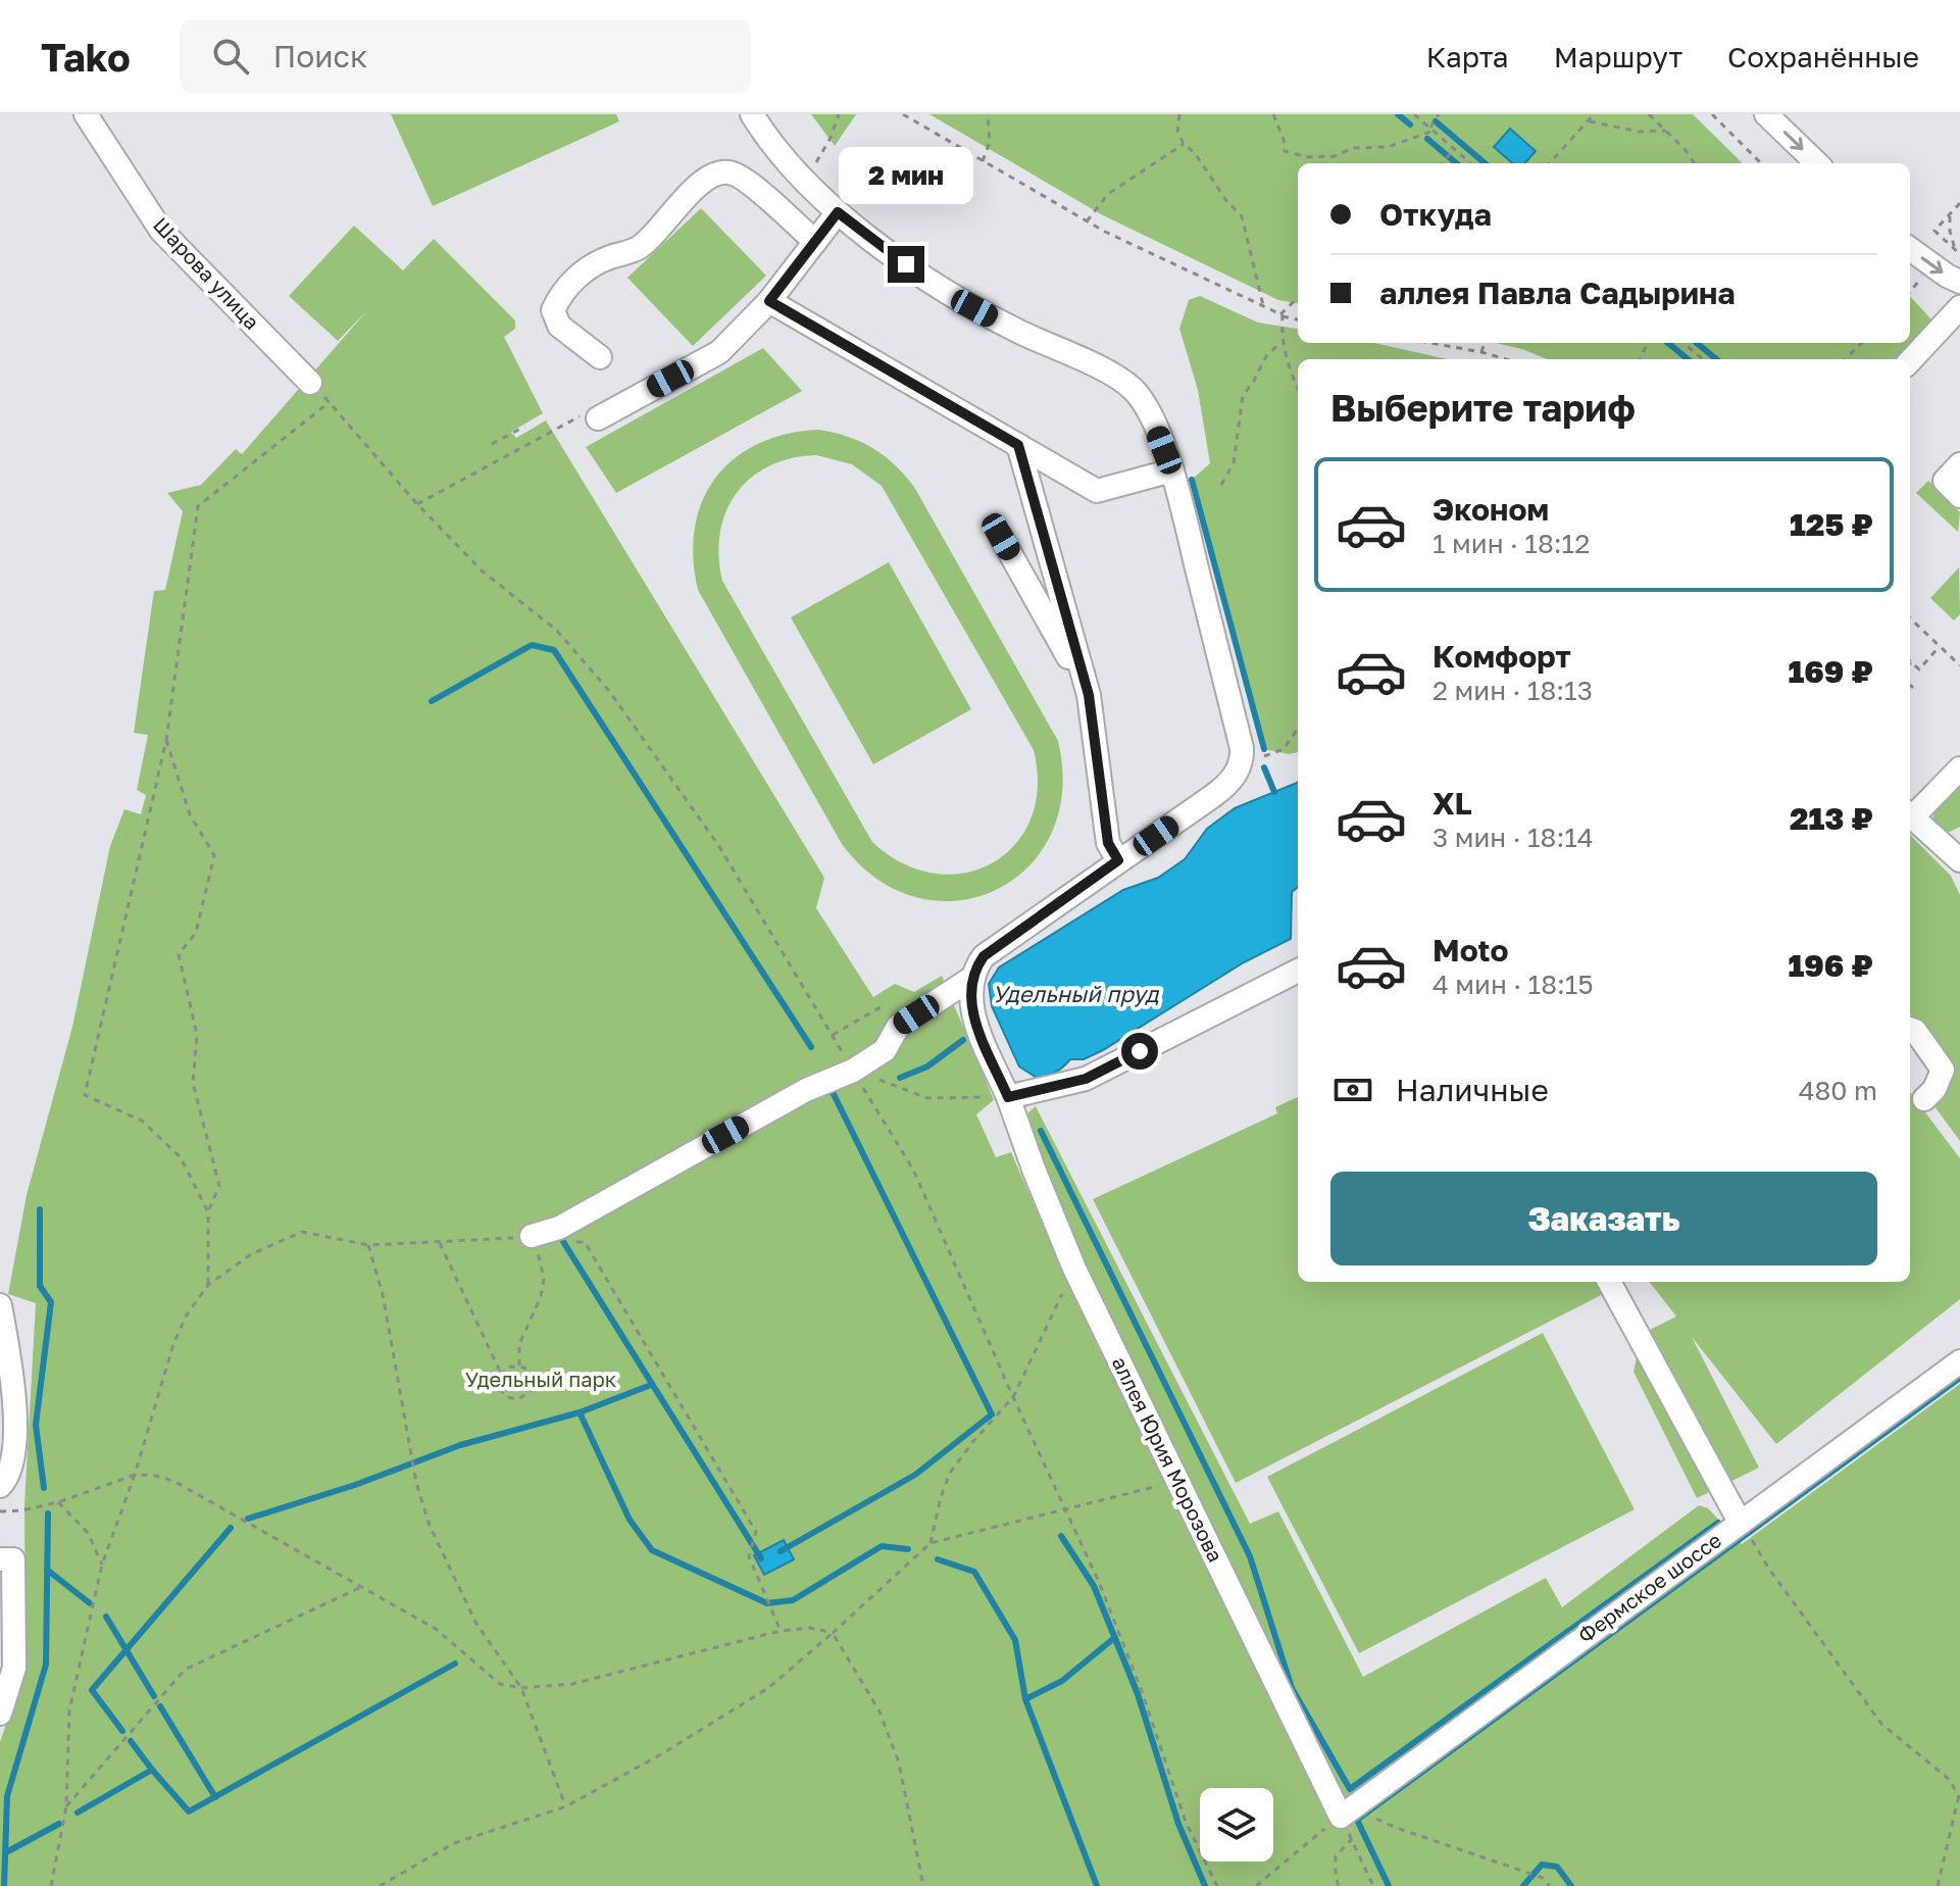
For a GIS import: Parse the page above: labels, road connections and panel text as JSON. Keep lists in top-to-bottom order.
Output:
{
  "streets": {
    "street": ["Шарова улица", "аллея Юрия Морозова", "Фермское шоссе"]
  },
  "crossings": [
    ["аллея Юрия Морозова", "Фермское шоссе"]
  ],
  "water": ["Удельный пруд"],
  "parks": ["Удельный парк"],
  "page": {
    "header": "Tako",
    "search": "Поиск",
    "nav": ["Карта", "Маршрут", "Сохранённые"],
    "bubble": "2 мин",
    "banner": ["Откуда", "аллея Павла Садырина"],
    "heading": "Выберите тариф",
    "list": [
      {
        "name": "Эконом",
        "note": "1 мин · 18:12",
        "value": "125 ₽"
      },
      {
        "name": "Комфорт",
        "note": "2 мин · 18:13",
        "value": "169 ₽"
      },
      {
        "name": "XL",
        "note": "3 мин · 18:14",
        "value": "213 ₽"
      },
      {
        "name": "Moto",
        "note": "4 мин · 18:15",
        "value": "196 ₽"
      }
    ],
    "pay": ["Наличные", "480 m"],
    "buttons": "Заказать"
  }
}
